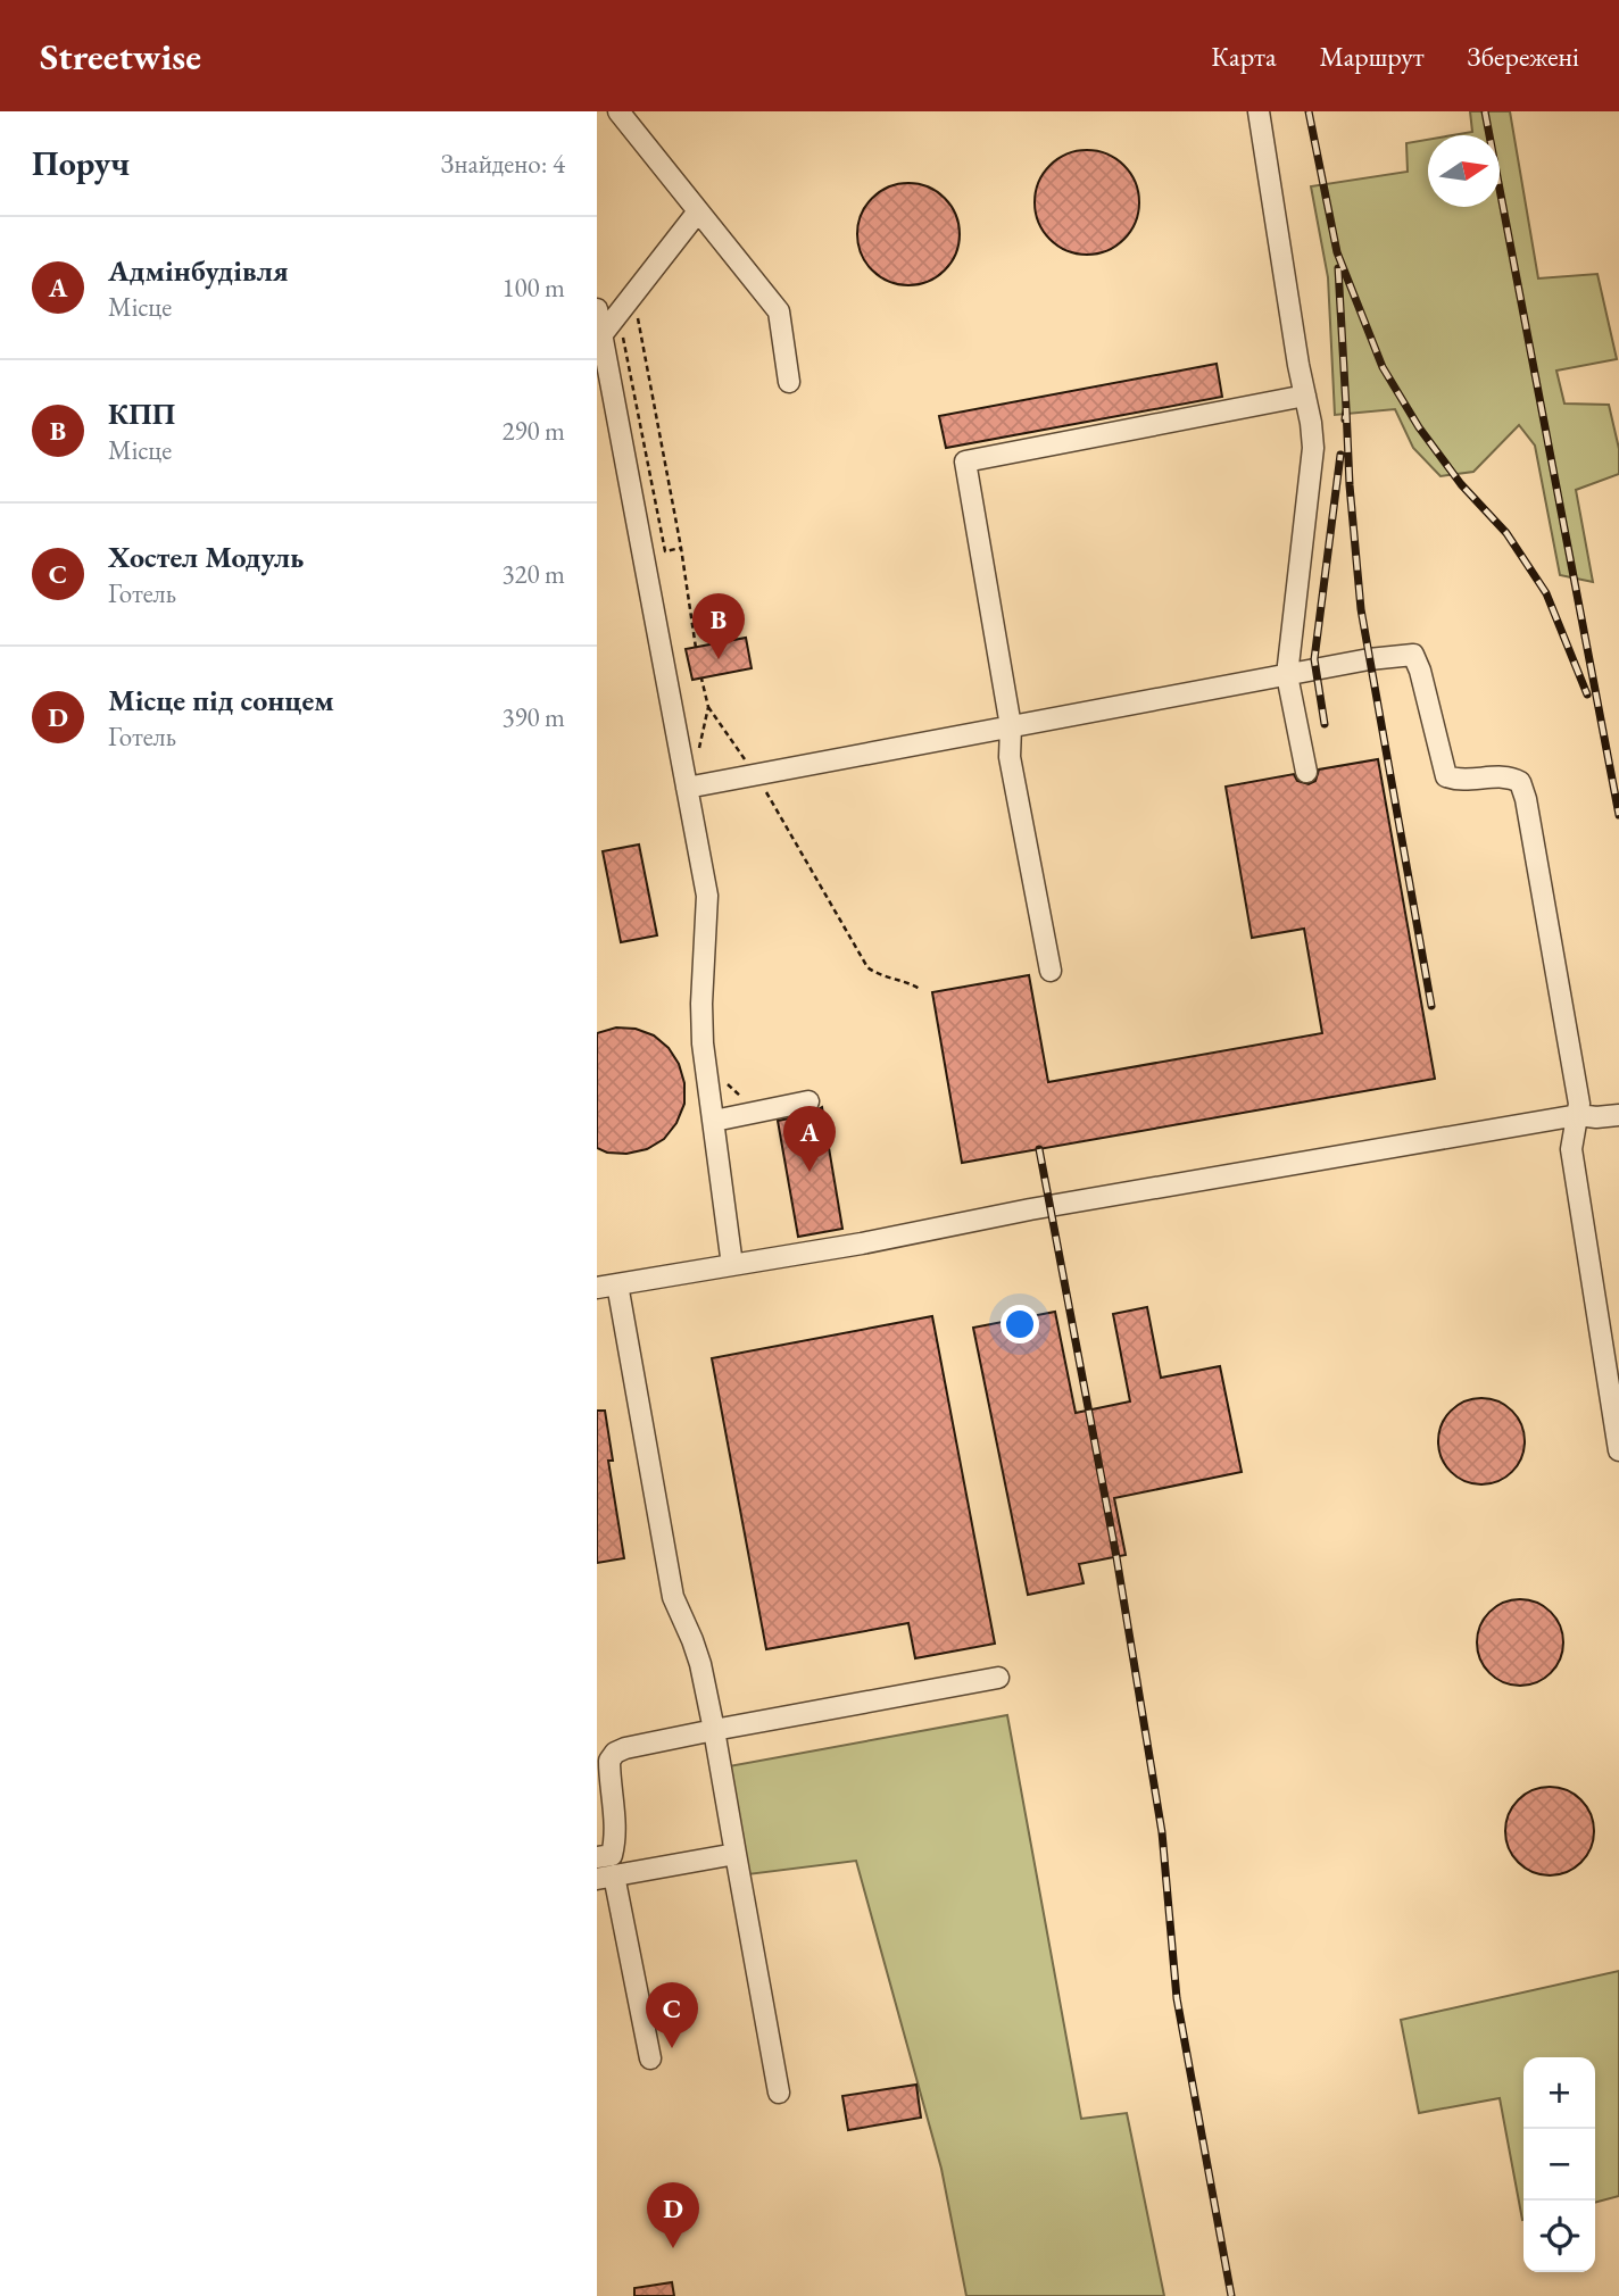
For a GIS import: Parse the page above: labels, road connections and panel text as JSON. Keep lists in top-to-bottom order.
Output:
{
  "north": "right",
  "page": {
    "header": "Streetwise",
    "nav": ["Карта", "Маршрут", "Збережені"],
    "heading": ["Поруч", "Знайдено: 4"],
    "list": [
      {
        "mark": "A",
        "name": "Адмінбудівля",
        "note": "Місце",
        "value": "100 m"
      },
      {
        "mark": "B",
        "name": "КПП",
        "note": "Місце",
        "value": "290 m"
      },
      {
        "mark": "C",
        "name": "Хостел Модуль",
        "note": "Готель",
        "value": "320 m"
      },
      {
        "mark": "D",
        "name": "Місце під сонцем",
        "note": "Готель",
        "value": "390 m"
      }
    ],
    "pins": [
      "B",
      "A",
      "C",
      "D"
    ],
    "map_buttons": ["+", "−"]
  }
}
